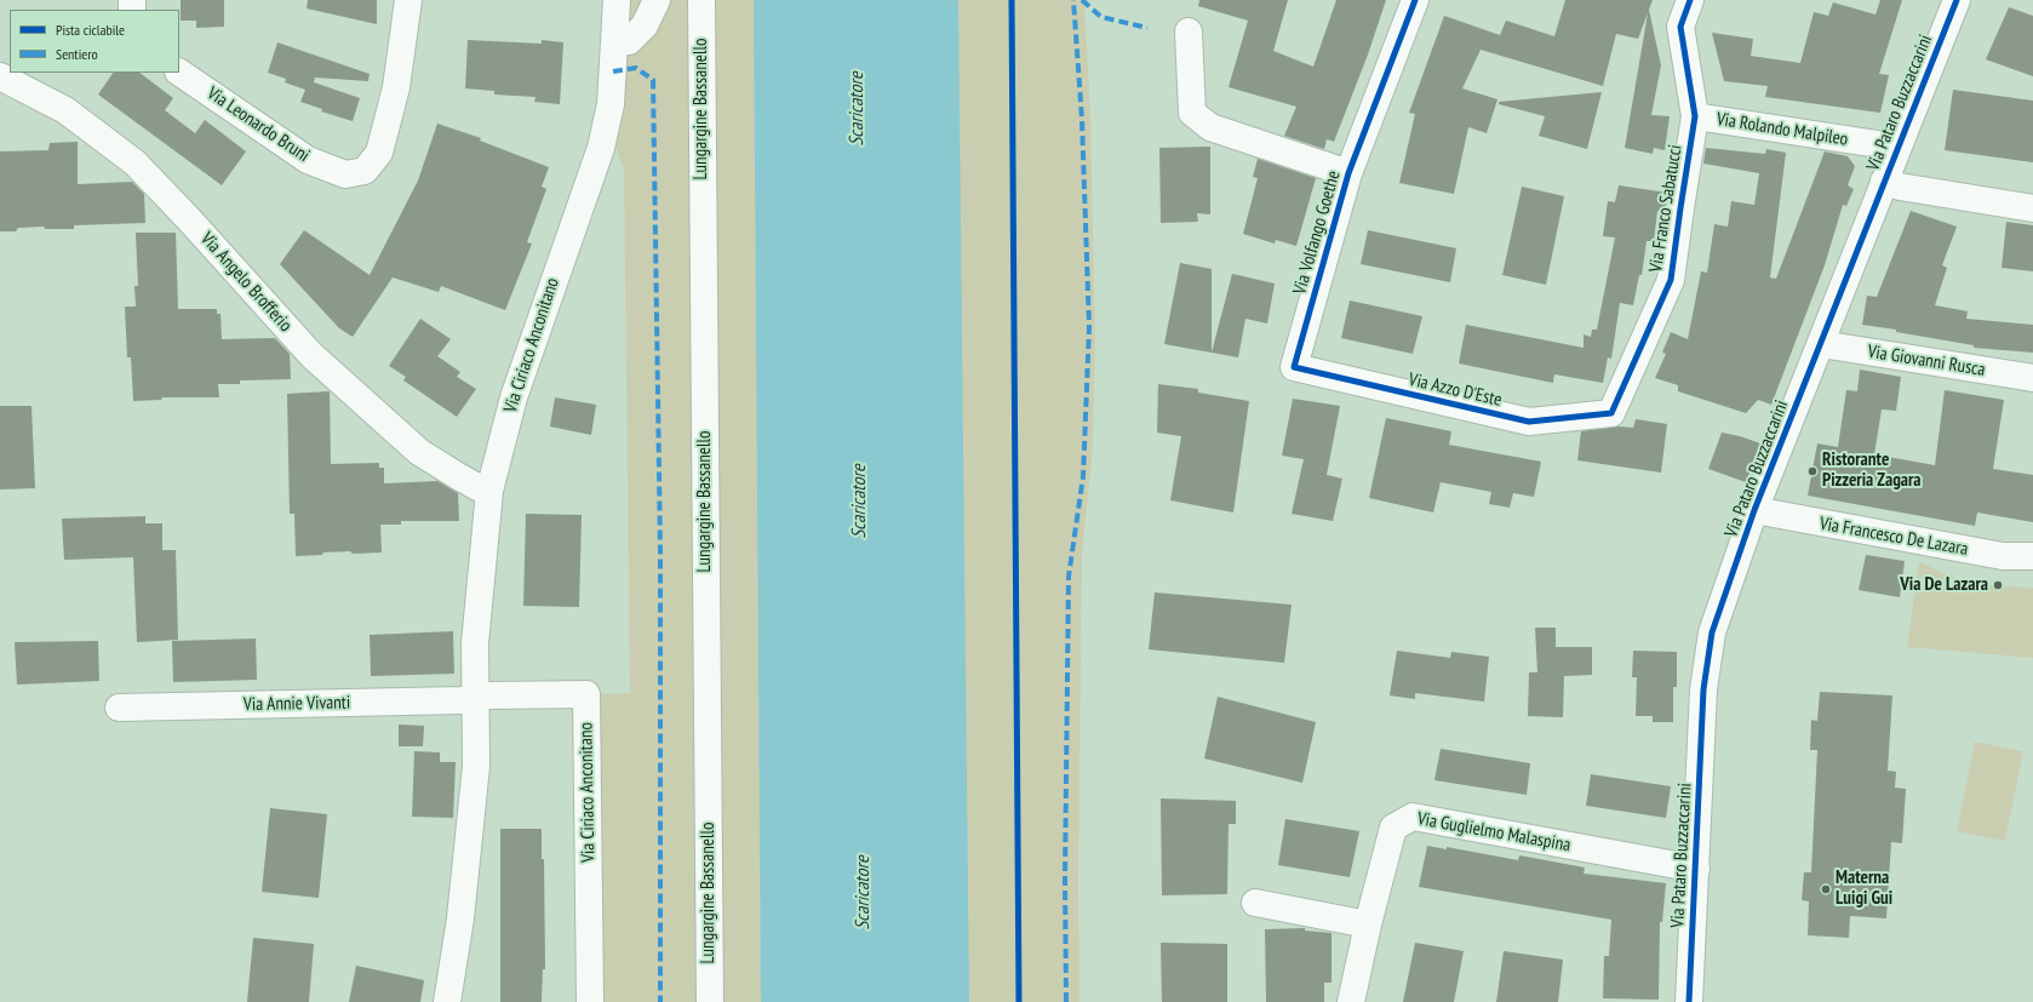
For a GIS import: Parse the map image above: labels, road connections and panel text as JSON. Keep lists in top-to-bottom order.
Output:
{
  "streets": {
    "street": [
      "Via Pataro Buzzaccarini",
      "Lungargine Bassanello",
      "Via Leonardo Bruni",
      "Via Rolando Malpileo",
      "Via Franco Sabatucci",
      "Via Volfango Goethe",
      "Via Angelo Brofferio",
      "Via Ciriaco Anconitano",
      "Via Giovanni Rusca",
      "Via Azzo D'Este",
      "Via Francesco De Lazara",
      "Via Annie Vivanti",
      "Via Guglielmo Malaspina"
    ]
  },
  "crossings": [
    ["Via Pataro Buzzaccarini", "Via Rolando Malpileo"],
    ["Via Pataro Buzzaccarini", "Via Giovanni Rusca"],
    ["Via Pataro Buzzaccarini", "Via Francesco De Lazara"],
    ["Via Pataro Buzzaccarini", "Via Guglielmo Malaspina"],
    ["Via Rolando Malpileo", "Via Franco Sabatucci"],
    ["Via Franco Sabatucci", "Via Azzo D'Este"],
    ["Via Volfango Goethe", "Via Azzo D'Este"],
    ["Via Angelo Brofferio", "Via Ciriaco Anconitano"],
    ["Via Ciriaco Anconitano", "Via Annie Vivanti"]
  ],
  "water": ["Scaricatore"],
  "places": ["Ristorante Pizzeria Zagara", "Via De Lazara", "Materna Luigi Gui"],
  "legend": ["Pista ciclabile", "Sentiero"]
}
